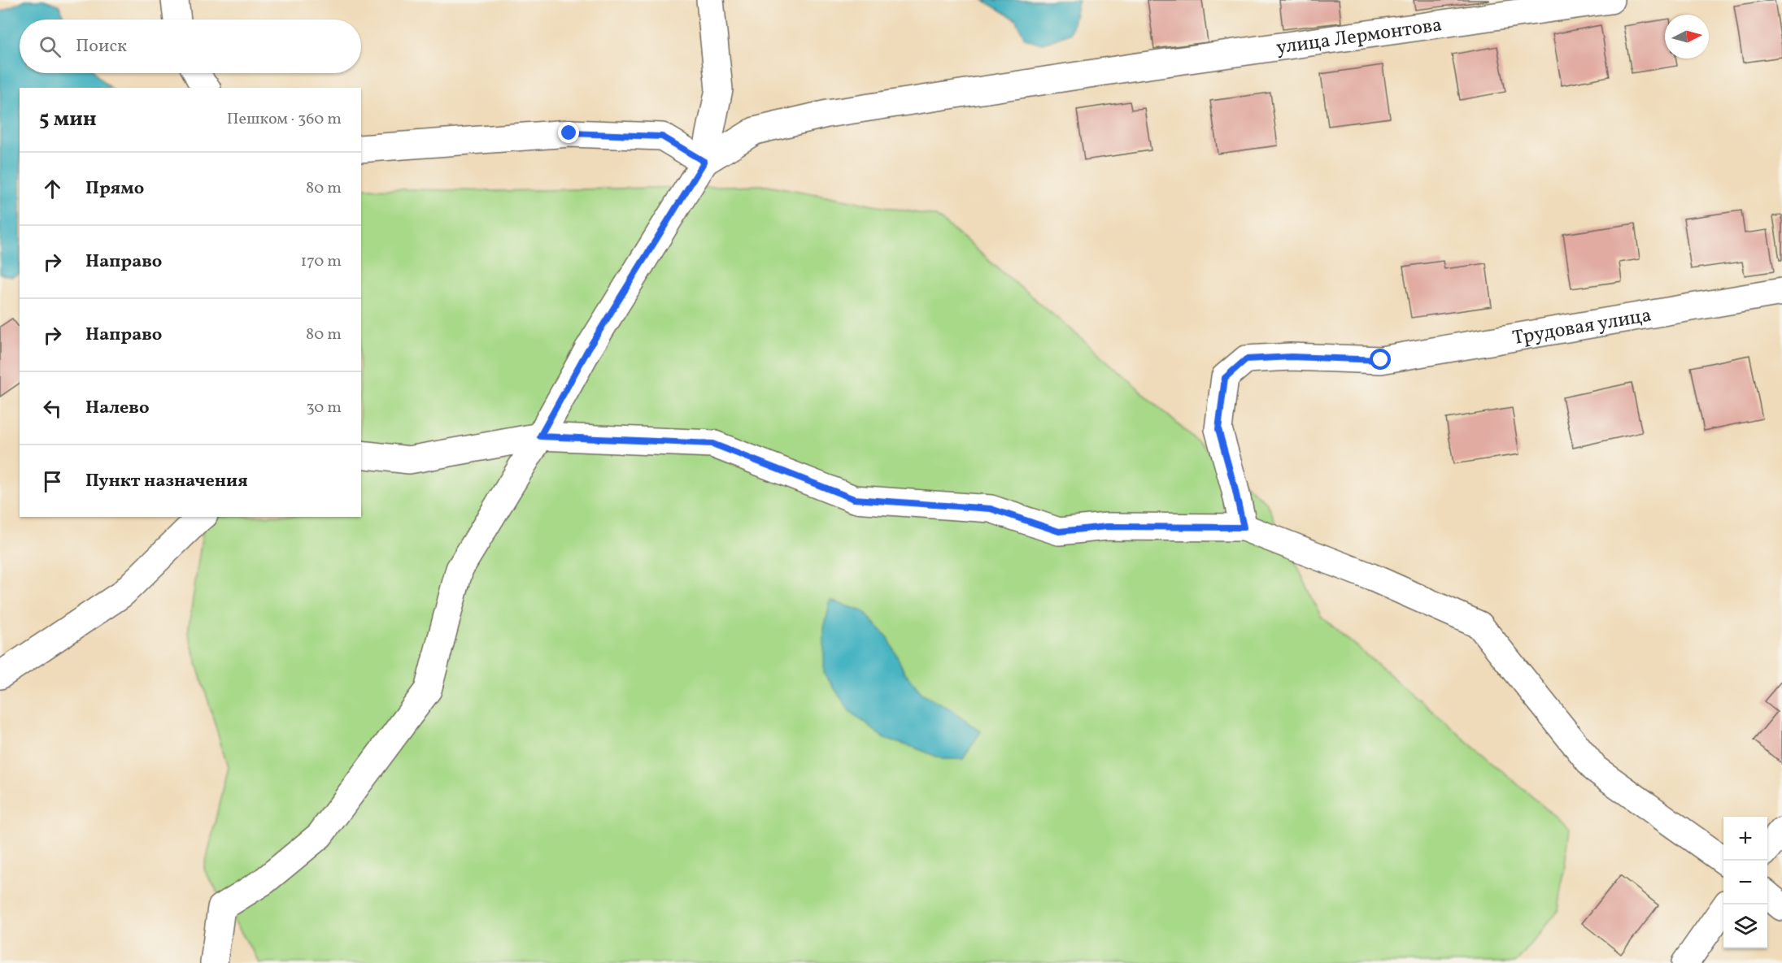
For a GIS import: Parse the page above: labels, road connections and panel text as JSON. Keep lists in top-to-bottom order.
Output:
{
  "streets": {
    "street": ["улица Лермонтова", "Трудовая улица"]
  },
  "north": "right",
  "page": {
    "search": "Поиск",
    "heading": ["5 мин", "Пешком · 360 m"],
    "list": [
      ["Прямо", "80 m"],
      ["Направо", "170 m"],
      ["Направо", "80 m"],
      ["Налево", "30 m"],
      "Пункт назначения"
    ],
    "map_buttons": ["+", "−"]
  }
}
